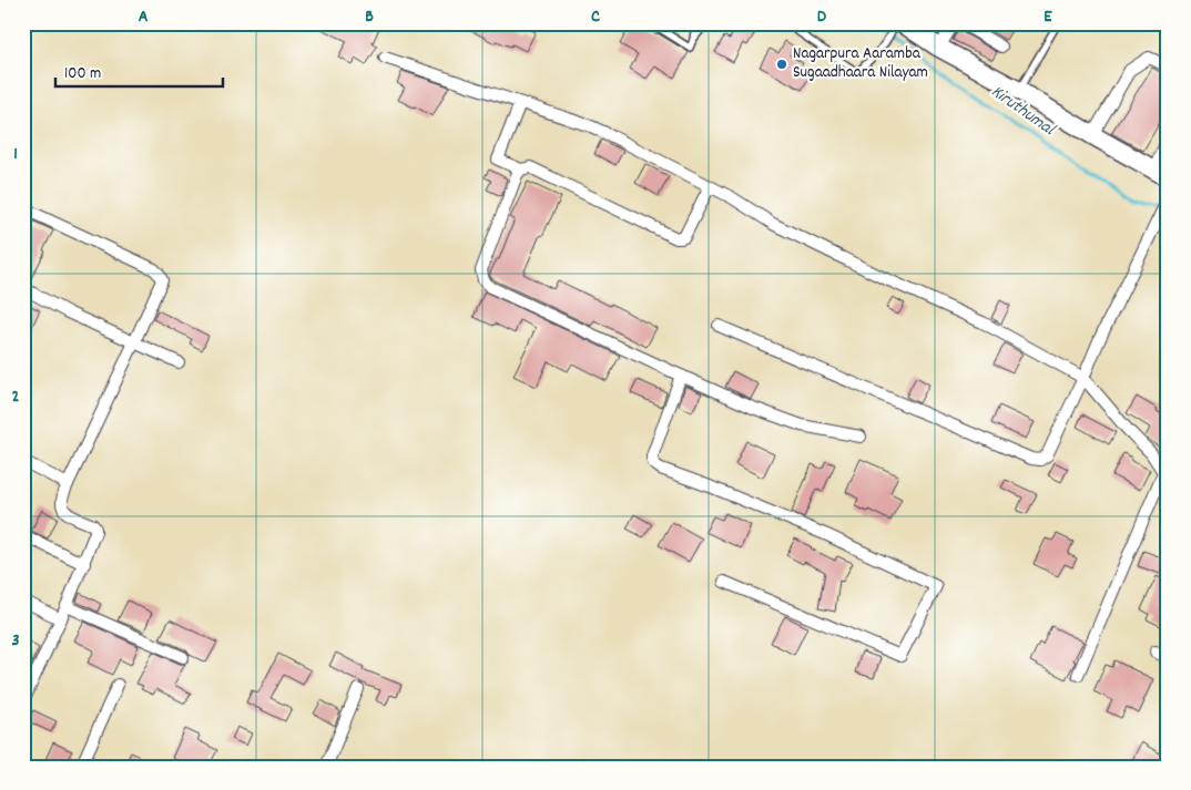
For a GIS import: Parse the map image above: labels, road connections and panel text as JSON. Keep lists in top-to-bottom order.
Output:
{
  "water": ["Kiruthumal"],
  "places": ["Nagarpura Aaramba Sugaadhaara Nilayam"],
  "scale_bar": "100 m",
  "grid": {
    "columns": [
      "A",
      "B",
      "C",
      "D",
      "E"
    ],
    "rows": ["1", "2", "3"]
  }
}
